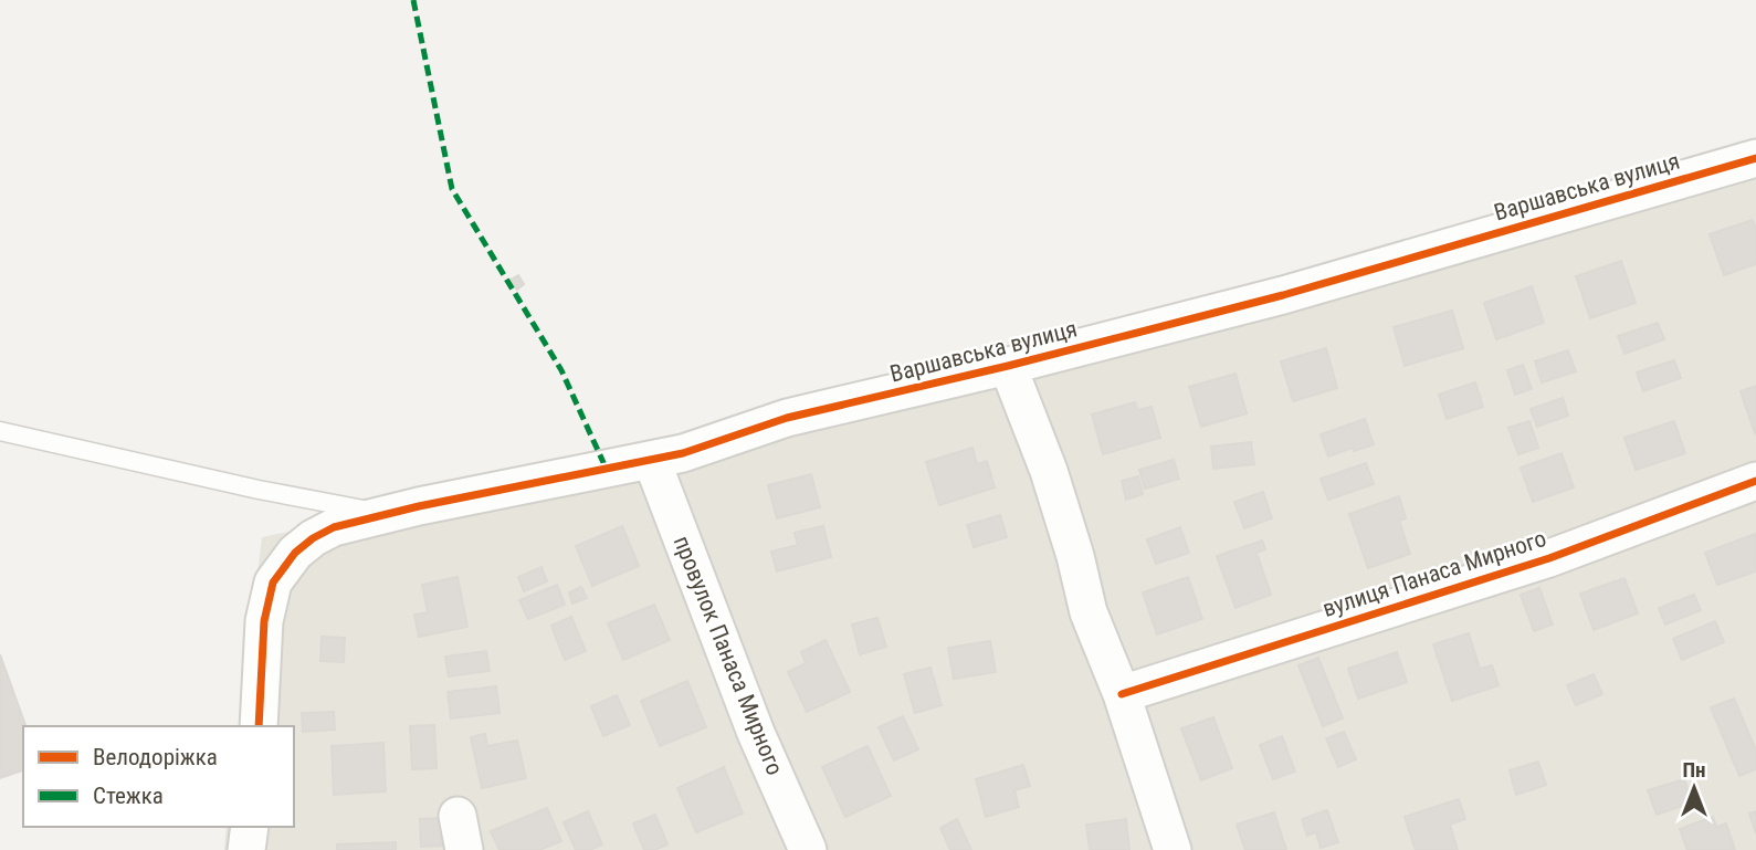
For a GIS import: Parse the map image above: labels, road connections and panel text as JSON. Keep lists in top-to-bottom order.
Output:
{
  "streets": {
    "street": ["Варшавська вулиця", "вулиця Панаса Мирного", "провулок Панаса Мирного"]
  },
  "crossings": [
    ["Варшавська вулиця", "провулок Панаса Мирного"]
  ],
  "legend": ["Велодоріжка", "Стежка"],
  "north": "top"
}
